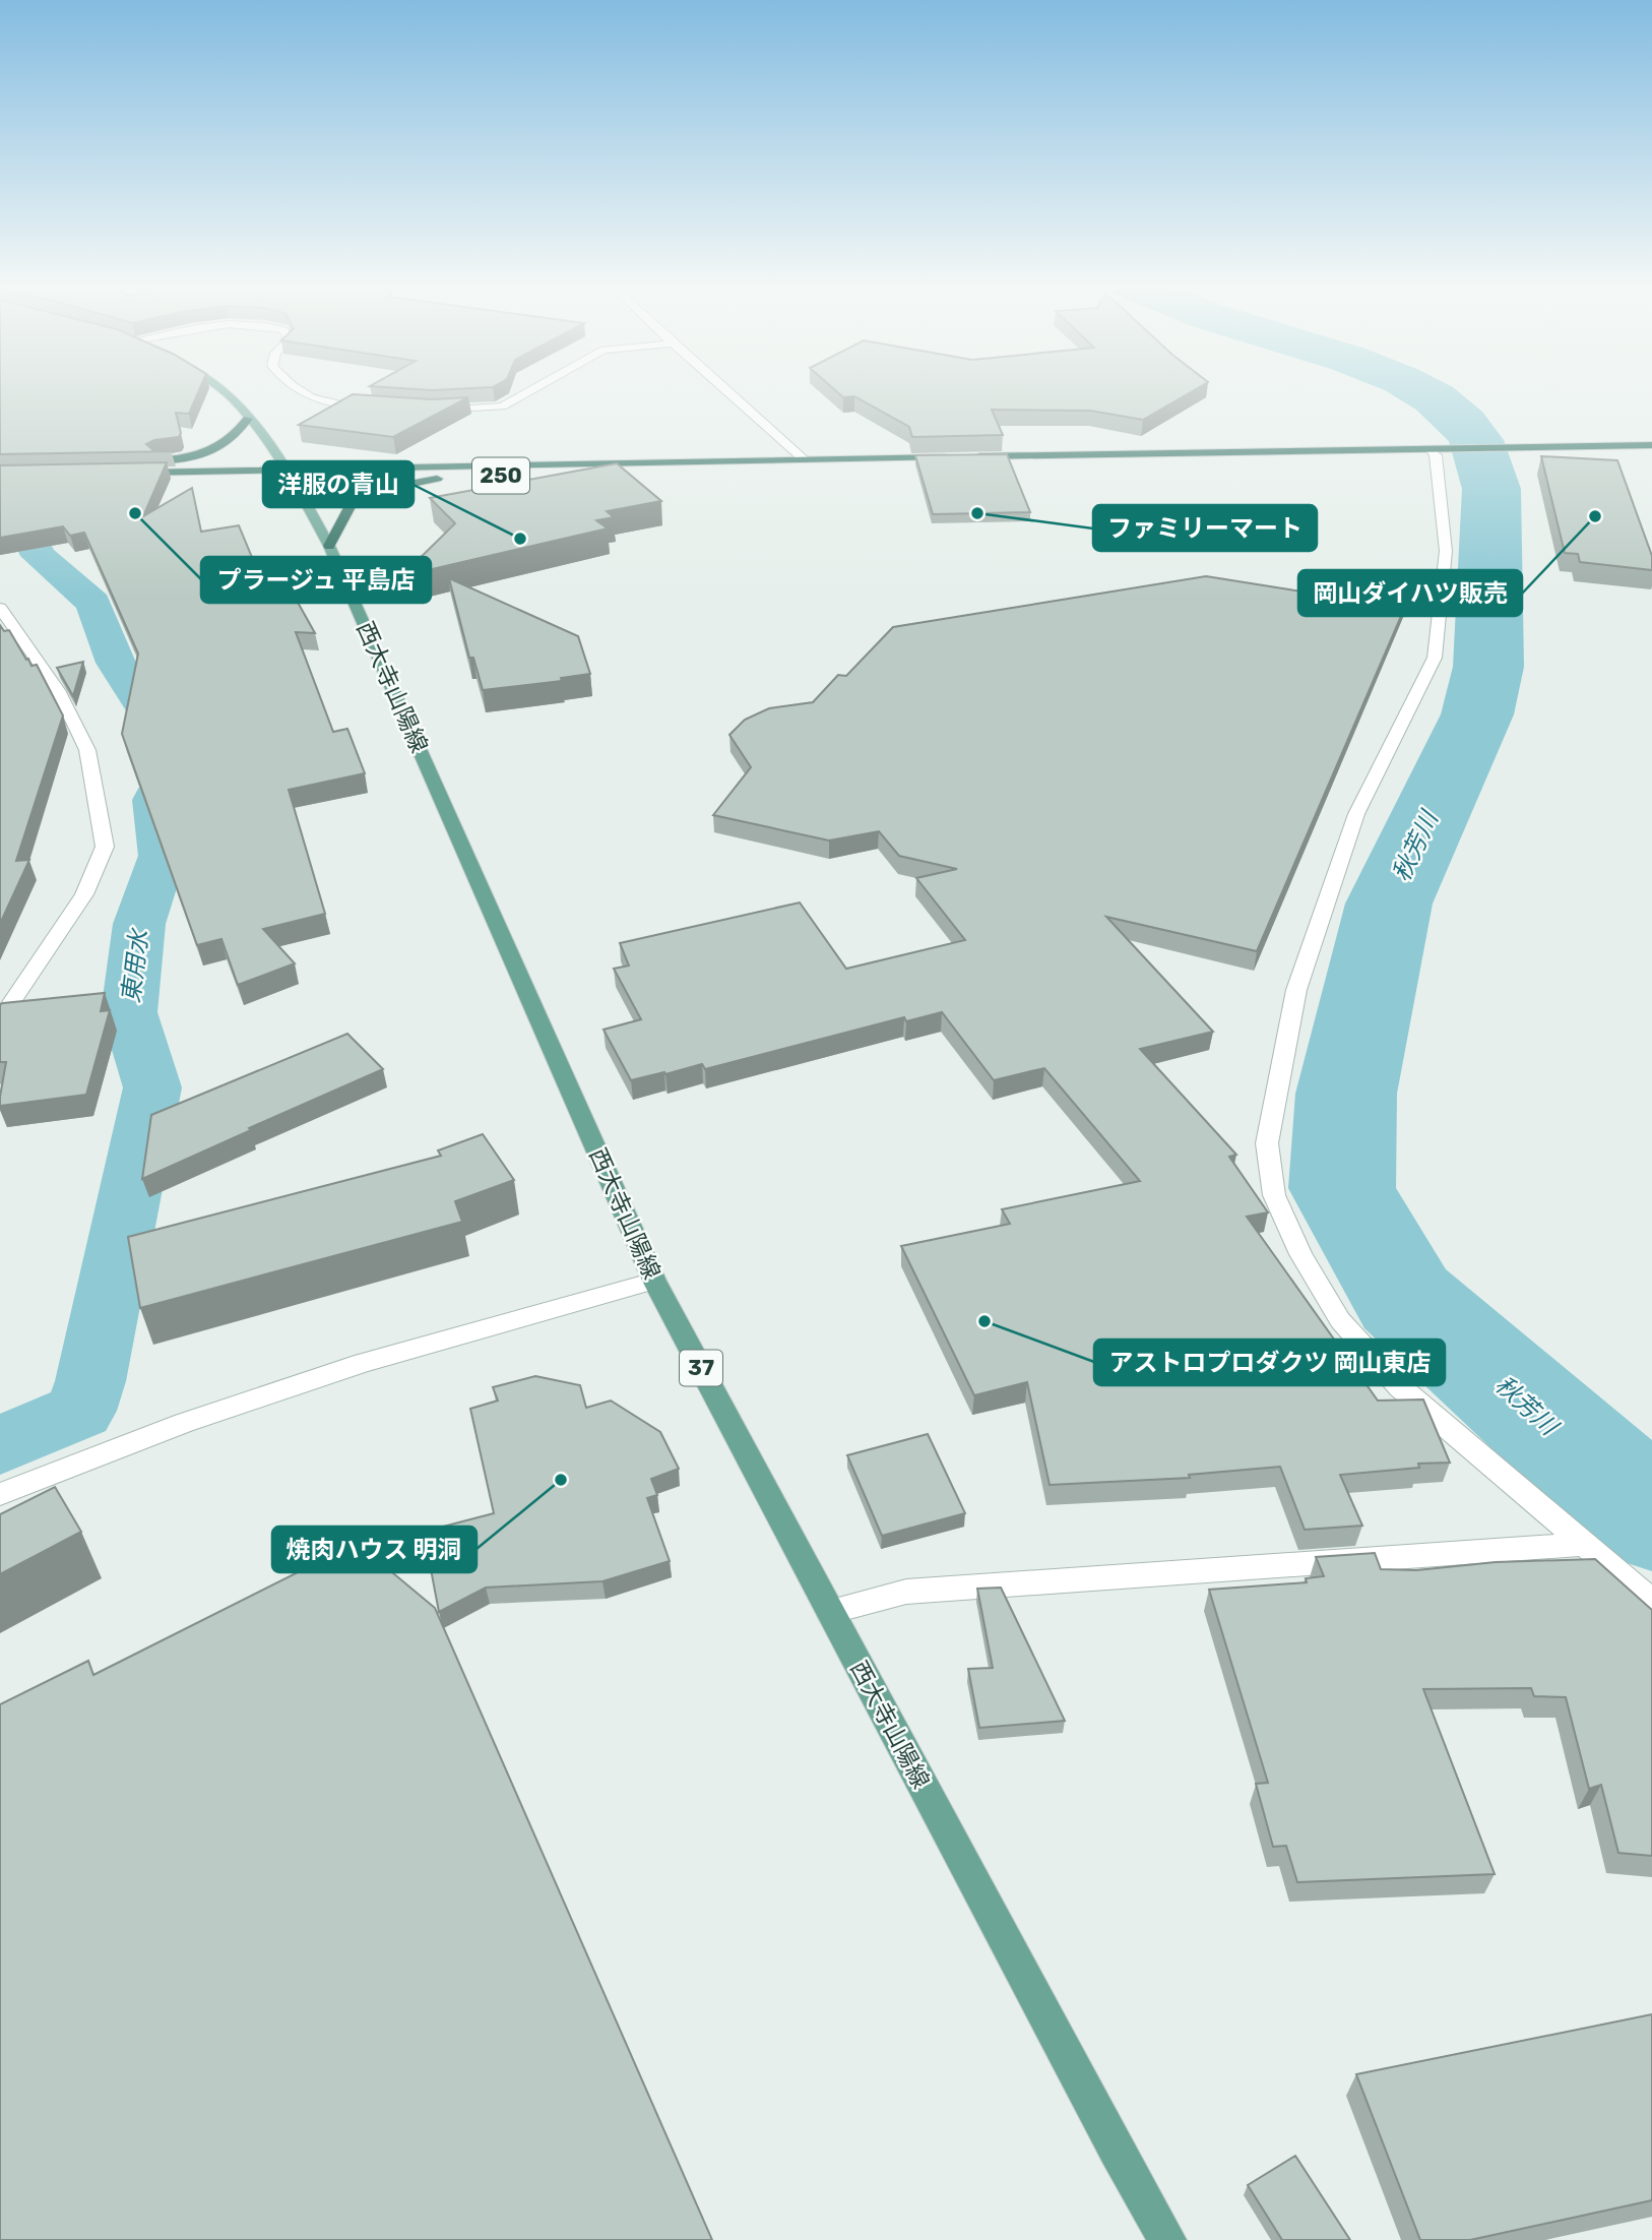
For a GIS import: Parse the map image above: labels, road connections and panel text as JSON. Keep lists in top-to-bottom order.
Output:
{
  "streets": {
    "highway": ["250"],
    "main road": ["西大寺山陽線", "37"]
  },
  "crossings": [
    ["250", "西大寺山陽線"]
  ],
  "water": ["秋芳川", "東用水"],
  "places": [
    "プラージュ 平島店",
    "ファミリーマート",
    "岡山ダイハツ販売",
    "洋服の青山",
    "アストロプロダクツ 岡山東店",
    "焼肉ハウス 明洞"
  ]
}
